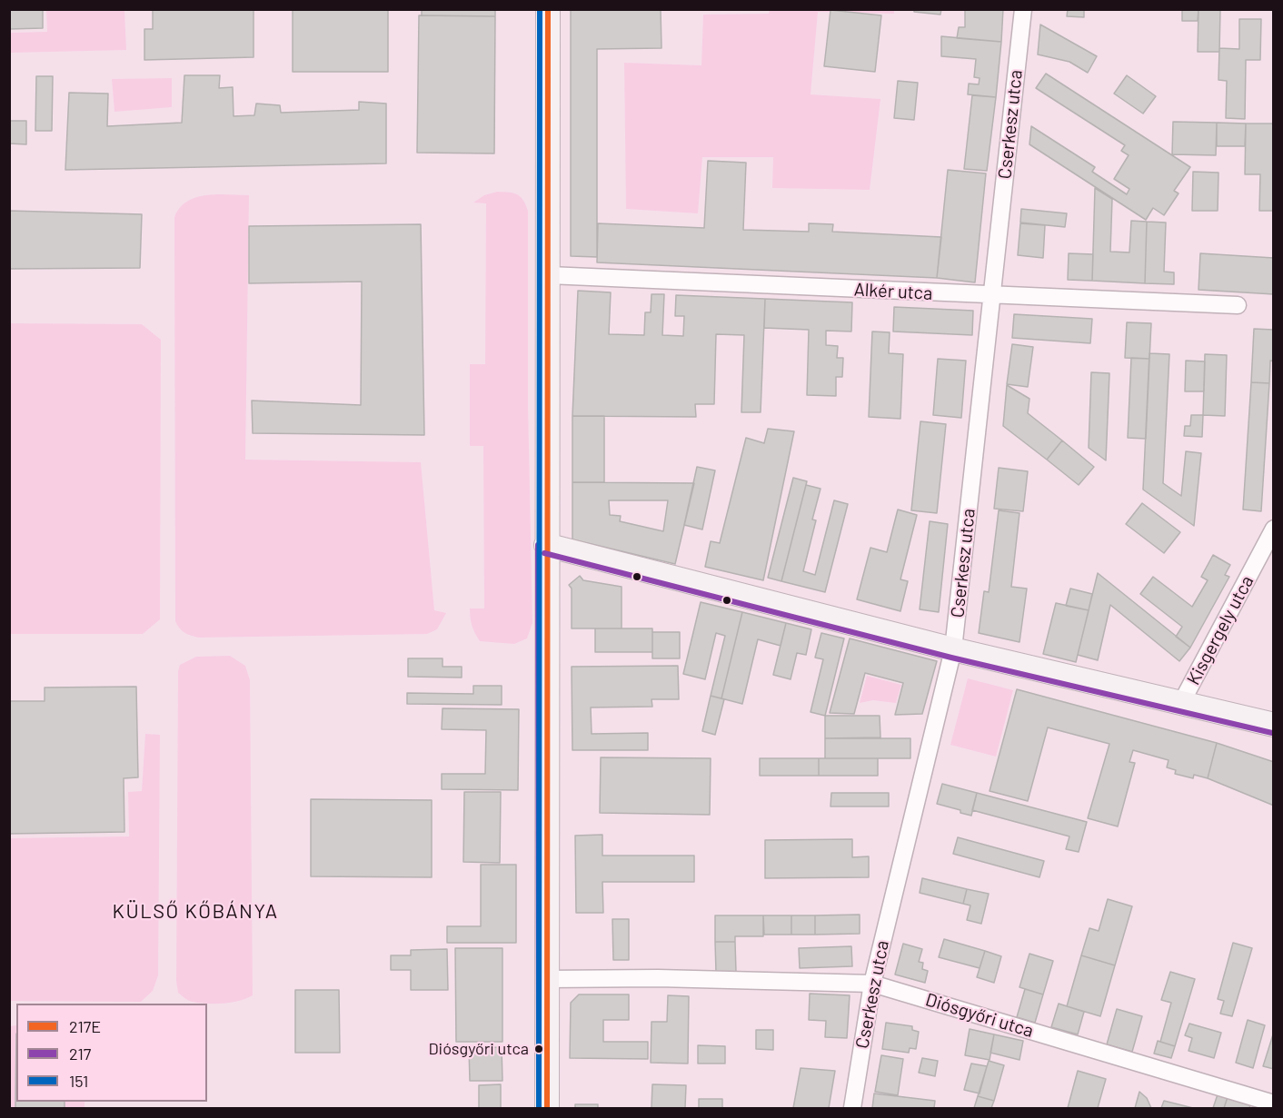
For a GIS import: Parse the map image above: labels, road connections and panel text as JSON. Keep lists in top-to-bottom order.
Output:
{
  "streets": {
    "street": [
      "Cserkesz utca",
      "Alkér utca",
      "Kisgergely utca",
      "Diósgyőri utca"
    ]
  },
  "crossings": [
    ["Cserkesz utca", "Alkér utca"],
    ["Cserkesz utca", "Diósgyőri utca"]
  ],
  "districts": ["KÜLSŐ KŐBÁNYA"],
  "places": ["Diósgyőri utca"],
  "lines": ["transit line 217E", "transit line 151", "transit line 217"],
  "legend": ["217E", "217", "151"]
}
